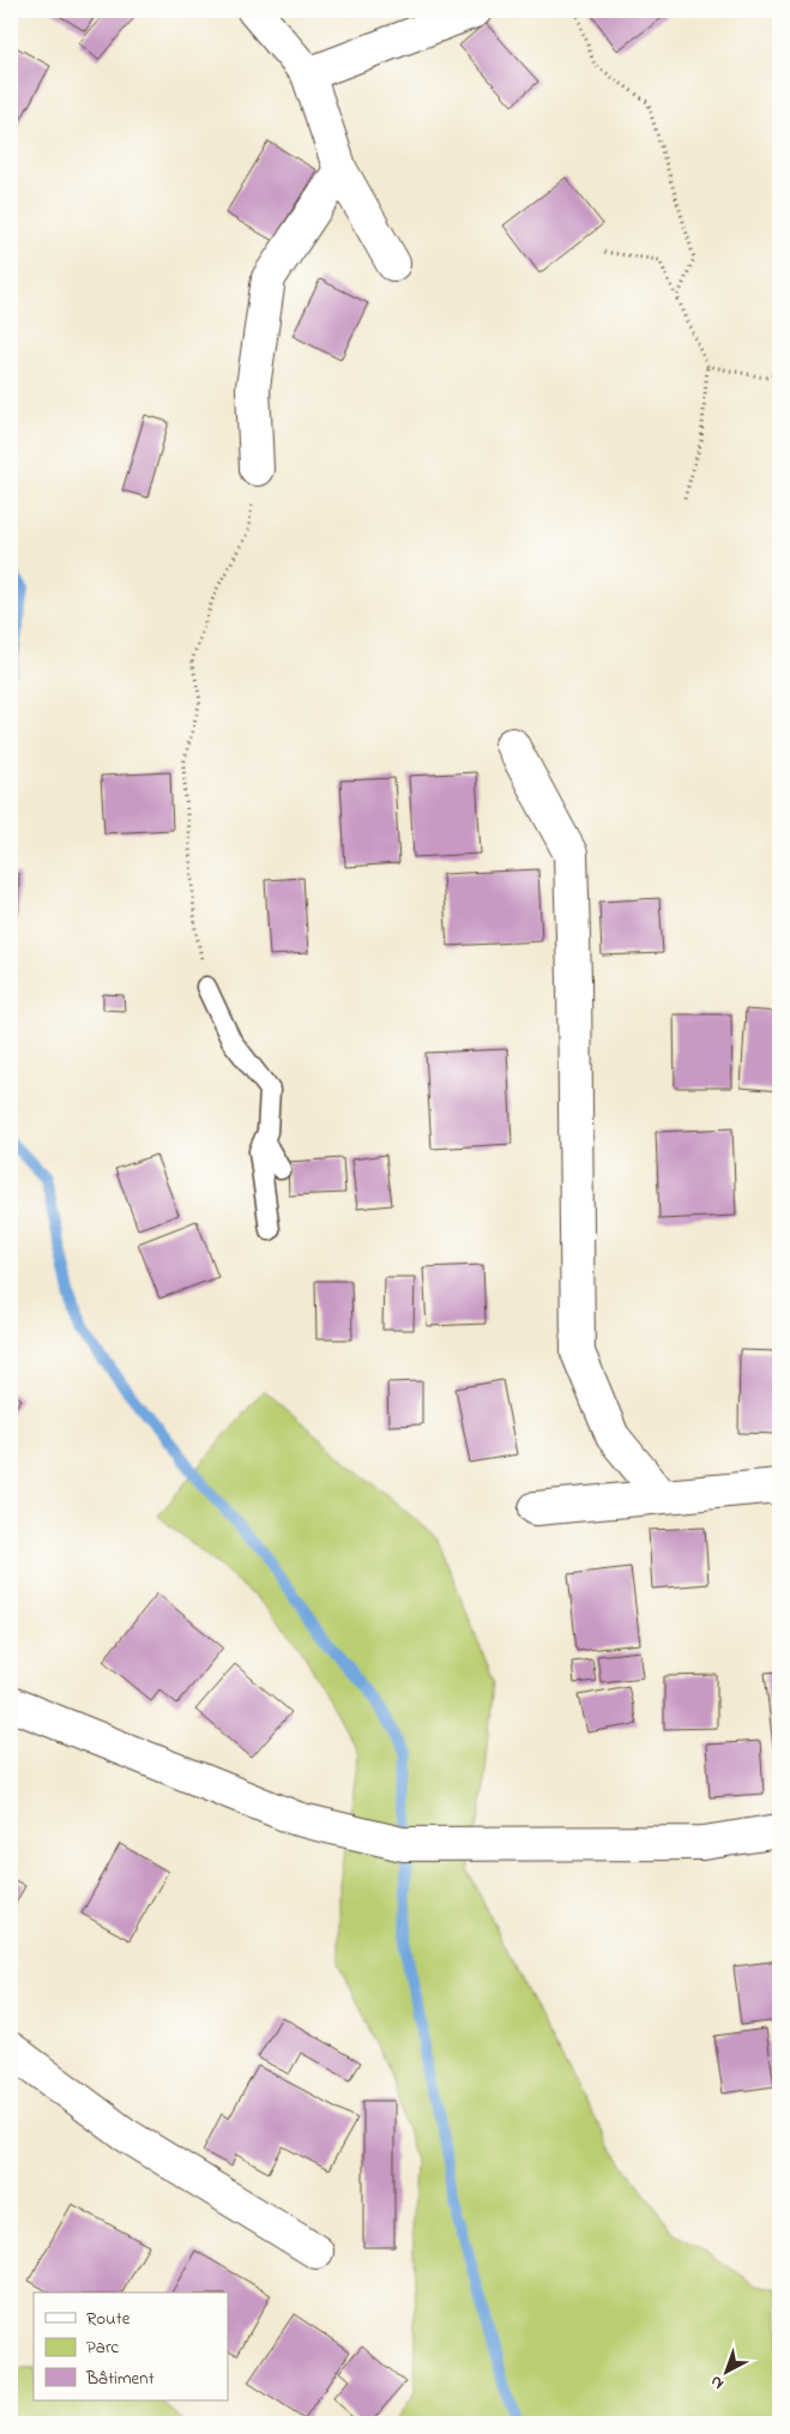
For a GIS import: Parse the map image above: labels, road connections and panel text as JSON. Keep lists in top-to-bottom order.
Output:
{
  "legend": ["Route", "Parc", "Bâtiment"],
  "north": "bottom left"
}
